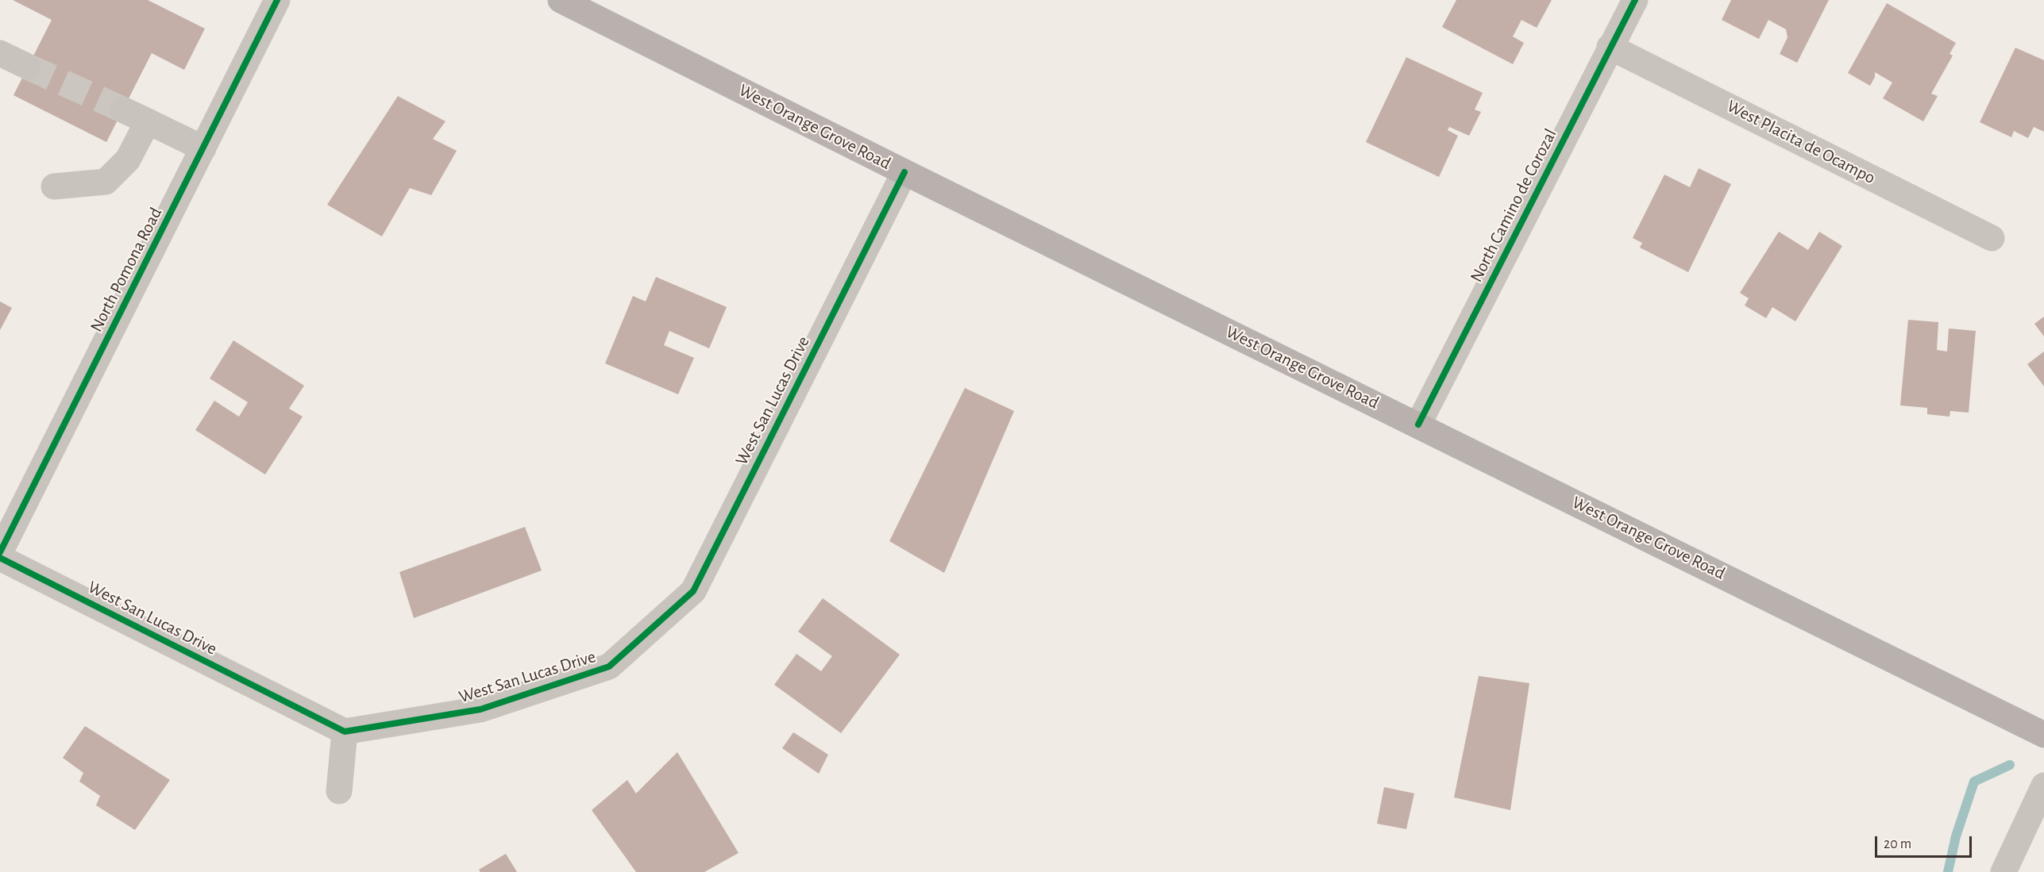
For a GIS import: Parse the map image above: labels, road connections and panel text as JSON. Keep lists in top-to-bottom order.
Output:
{
  "streets": {
    "main road": ["West Orange Grove Road"],
    "street": [
      "West Placita de Ocampo",
      "North Camino de Corozal",
      "North Pomona Road",
      "West San Lucas Drive"
    ]
  },
  "crossings": [
    ["West Orange Grove Road", "North Camino de Corozal"],
    ["West Orange Grove Road", "West San Lucas Drive"],
    ["West Placita de Ocampo", "North Camino de Corozal"]
  ],
  "scale_bar": "20 m"
}
